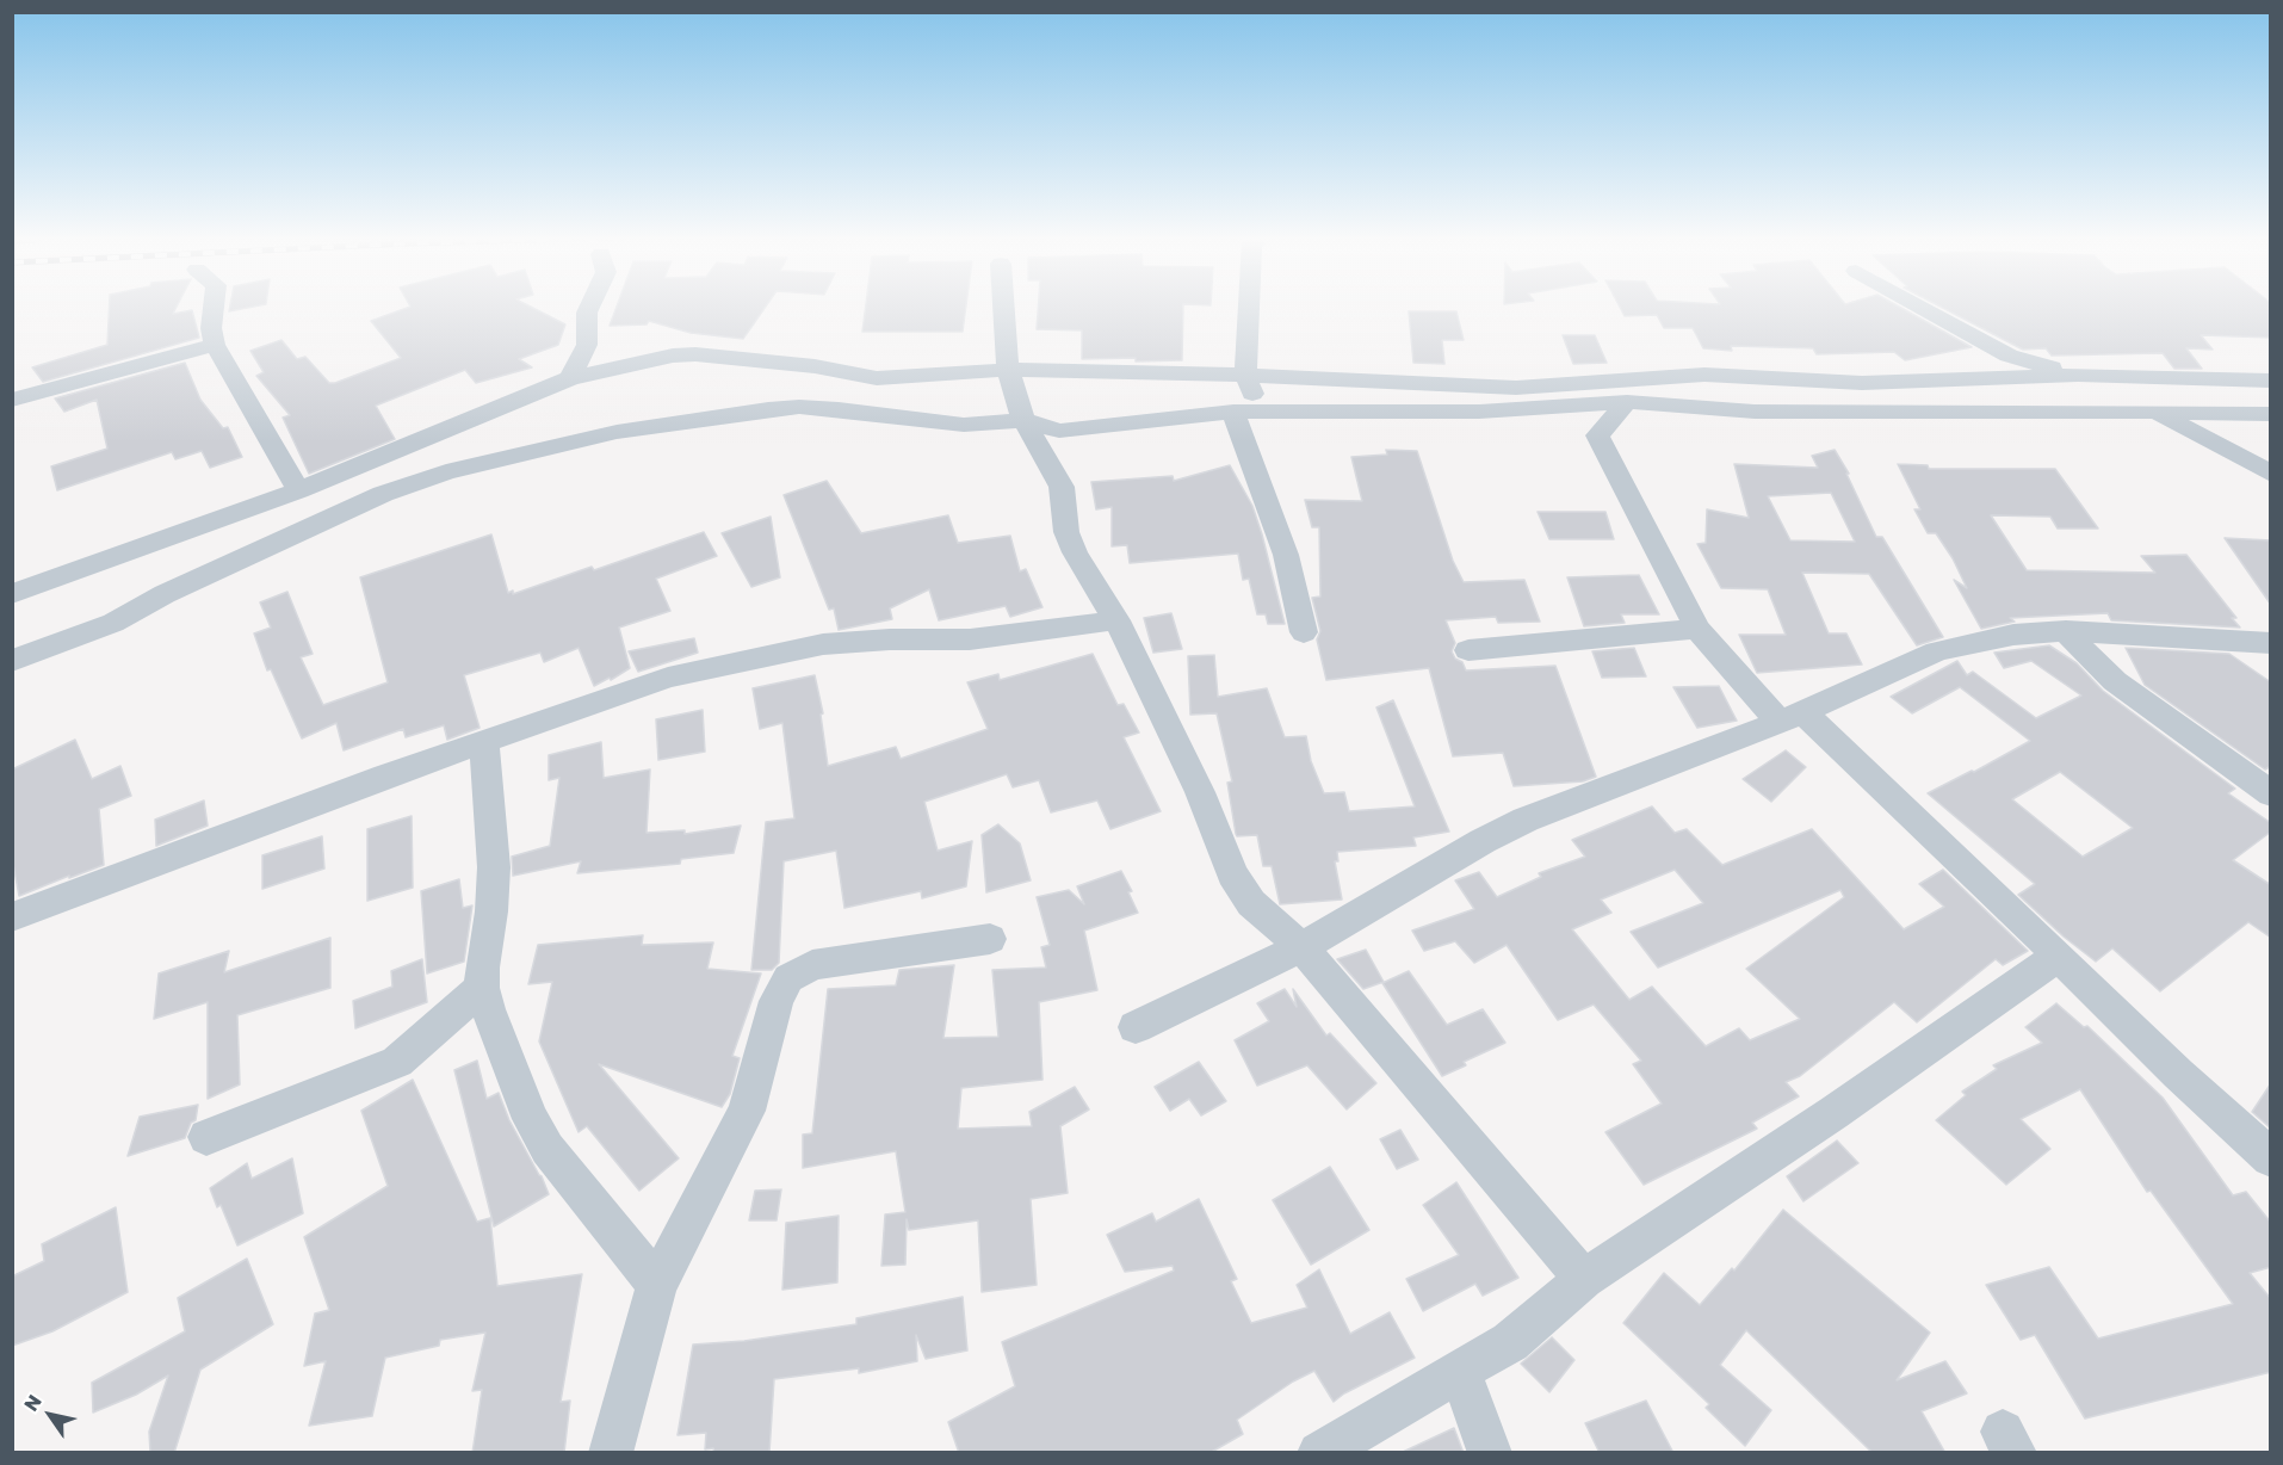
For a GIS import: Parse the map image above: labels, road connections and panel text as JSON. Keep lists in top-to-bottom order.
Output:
{
  "north": "top left"
}
